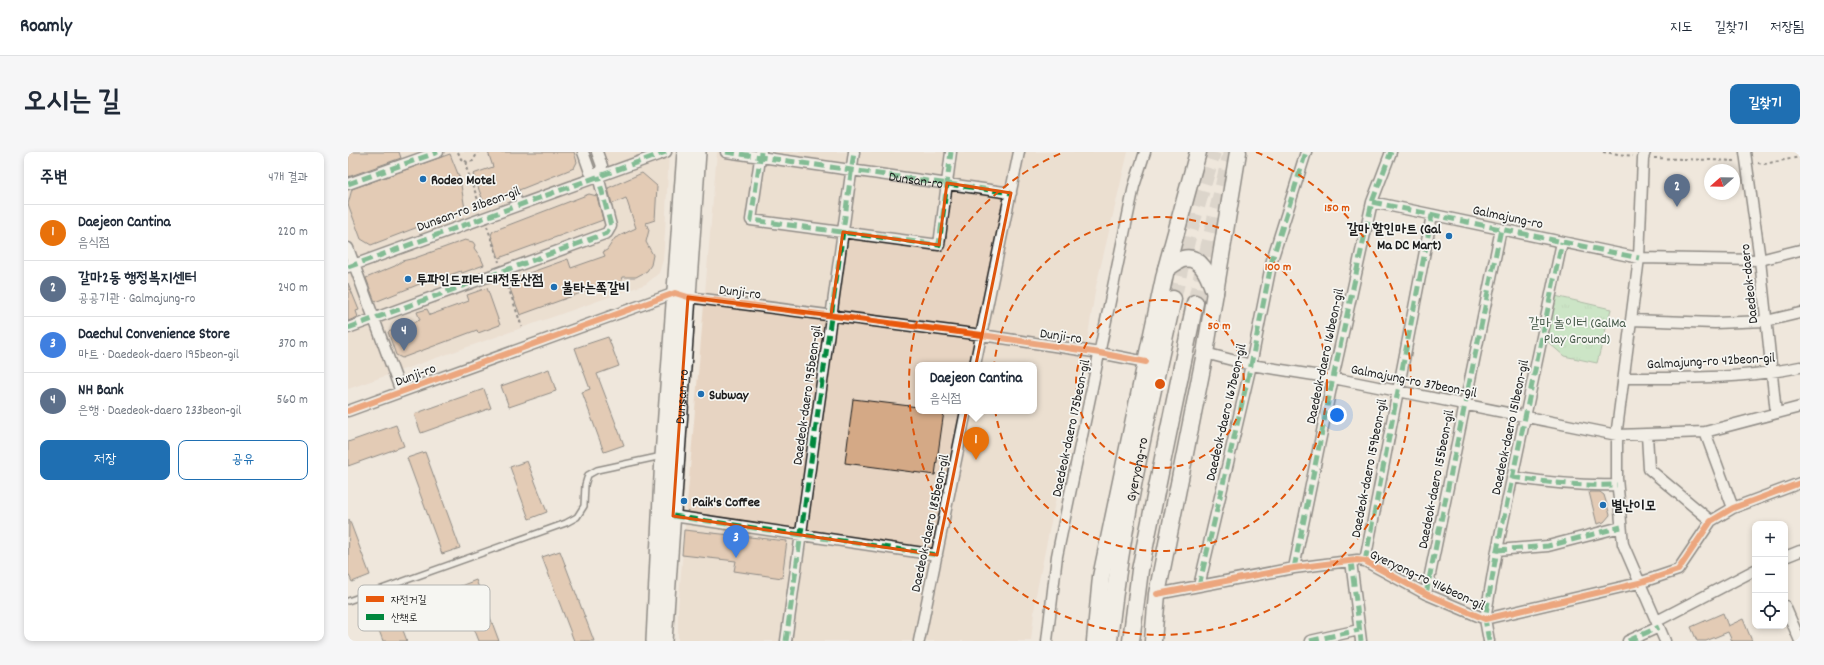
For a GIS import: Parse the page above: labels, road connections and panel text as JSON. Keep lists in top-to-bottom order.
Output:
{
  "streets": {
    "main road": ["Gyeryong-ro"],
    "street": [
      "Dunsan-ro",
      "Dunsan-ro 31beon-gil",
      "Galmajung-ro",
      "Daedeok-daero",
      "Dunji-ro",
      "Daedeok-daero 161beon-gil",
      "Galmajung-ro 42beon-gil",
      "Galmajung-ro 37beon-gil",
      "Daedeok-daero 195beon-gil",
      "Daedeok-daero 167beon-gil",
      "Daedeok-daero 151beon-gil",
      "Daedeok-daero 175beon-gil",
      "Daedeok-daero 159beon-gil",
      "Daedeok-daero 155beon-gil",
      "Daedeok-daero 185beon-gil",
      "Gyeryong-ro 416beon-gil"
    ]
  },
  "crossings": [
    ["Dunsan-ro", "Dunji-ro"],
    ["Dunsan-ro", "Daedeok-daero 195beon-gil"],
    ["Galmajung-ro", "Daedeok-daero"],
    ["Galmajung-ro", "Daedeok-daero 161beon-gil"],
    ["Galmajung-ro", "Daedeok-daero 151beon-gil"],
    ["Galmajung-ro", "Daedeok-daero 159beon-gil"],
    ["Galmajung-ro", "Daedeok-daero 155beon-gil"],
    ["Daedeok-daero", "Galmajung-ro 42beon-gil"],
    ["Daedeok-daero", "Galmajung-ro 37beon-gil"],
    ["Dunji-ro", "Daedeok-daero 195beon-gil"],
    ["Dunji-ro", "Daedeok-daero 175beon-gil"],
    ["Daedeok-daero 161beon-gil", "Galmajung-ro 37beon-gil"],
    ["Daedeok-daero 161beon-gil", "Gyeryong-ro 416beon-gil"],
    ["Galmajung-ro 37beon-gil", "Daedeok-daero 167beon-gil"],
    ["Galmajung-ro 37beon-gil", "Daedeok-daero 151beon-gil"],
    ["Galmajung-ro 37beon-gil", "Daedeok-daero 159beon-gil"],
    ["Galmajung-ro 37beon-gil", "Daedeok-daero 155beon-gil"],
    ["Daedeok-daero 167beon-gil", "Gyeryong-ro 416beon-gil"],
    ["Daedeok-daero 151beon-gil", "Gyeryong-ro 416beon-gil"],
    ["Daedeok-daero 159beon-gil", "Gyeryong-ro 416beon-gil"],
    ["Daedeok-daero 155beon-gil", "Gyeryong-ro 416beon-gil"]
  ],
  "parks": ["갈마 놀이터 (GalMa Play Ground)"],
  "places": [
    "Rodeo Motel",
    "갈마 할인마트 (Gal Ma DC Mart)",
    "투파인드피터 대전둔산점",
    "불타는쪽갈비",
    "Subway",
    "Paik's Coffee",
    "별난이모"
  ],
  "legend": ["자전거길", "산책로"],
  "north": "left",
  "page": {
    "header": "Roamly",
    "nav": ["지도", "길찾기", "저장됨"],
    "title": "오시는 길",
    "buttons": [
      "길찾기",
      ["저장", "공유"]
    ],
    "heading": ["주변", "4개 결과"],
    "pins": [
      "2",
      "4",
      "1",
      "3"
    ],
    "list": [
      {
        "mark": "1",
        "name": "Daejeon Cantina",
        "note": "음식점",
        "value": "220 m"
      },
      {
        "mark": "2",
        "name": "갈마2동 행정복지센터",
        "note": "공공기관 · Galmajung-ro",
        "value": "240 m"
      },
      {
        "mark": "3",
        "name": "Daechul Convenience Store",
        "note": "마트 · Daedeok-daero 195beon-gil",
        "value": "370 m"
      },
      {
        "mark": "4",
        "name": "NH Bank",
        "note": "은행 · Daedeok-daero 233beon-gil",
        "value": "560 m"
      }
    ],
    "popup": ["Daejeon Cantina", "음식점"],
    "map_buttons": ["+", "−"]
  },
  "rings": ["150 m", "100 m", "50 m"]
}
